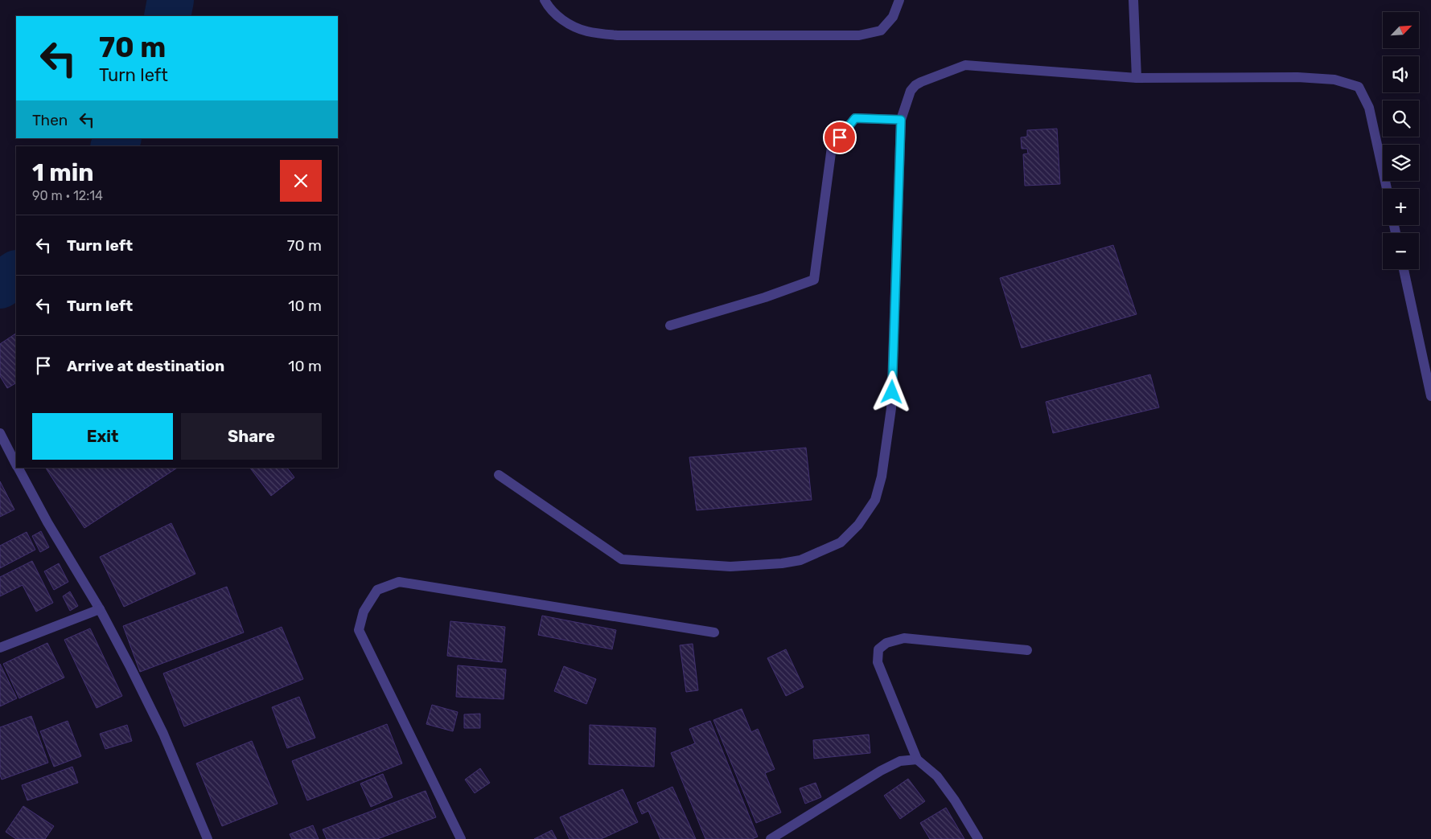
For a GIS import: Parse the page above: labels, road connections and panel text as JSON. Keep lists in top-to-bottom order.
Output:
{
  "north": "top right",
  "page": {
    "map_buttons": ["+", "−"],
    "turn": ["70 m", "Turn left"],
    "then": "Then",
    "heading": ["1 min", "90 m · 12:14"],
    "list": [
      {
        "name": "Turn left",
        "value": "70 m"
      },
      {
        "name": "Turn left",
        "value": "10 m"
      },
      {
        "name": "Arrive at destination",
        "value": "10 m"
      }
    ],
    "buttons": ["Exit", "Share"]
  }
}
